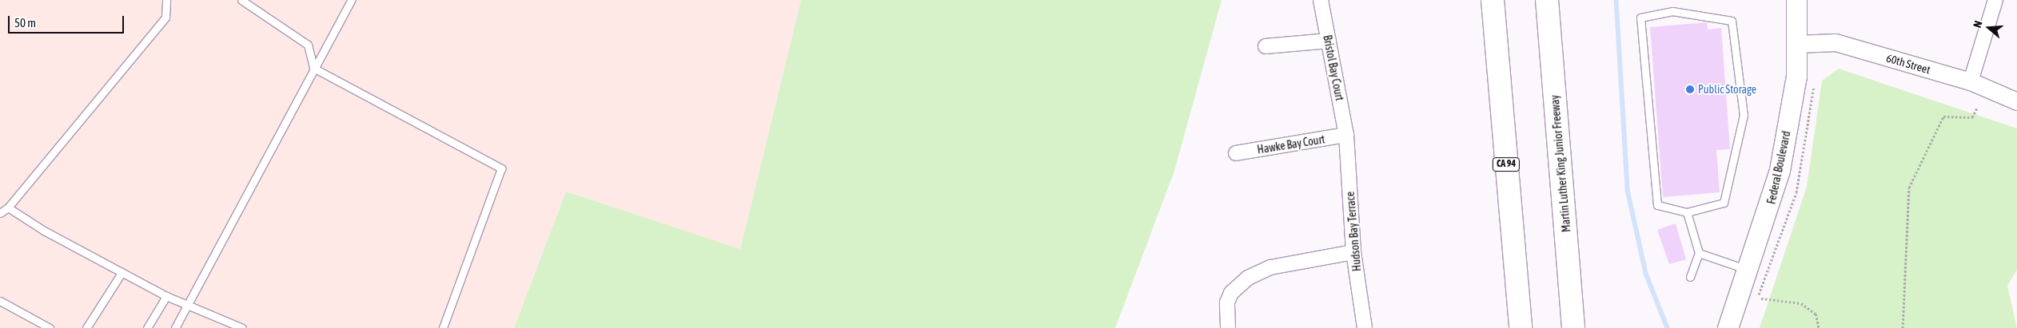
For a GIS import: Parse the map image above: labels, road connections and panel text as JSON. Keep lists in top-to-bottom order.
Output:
{
  "streets": {
    "highway": ["Martin Luther King Junior Freeway", "CA 94"],
    "main road": ["Federal Boulevard"],
    "street": [
      "60th Street",
      "Bristol Bay Court",
      "Hawke Bay Court",
      "Hudson Bay Terrace"
    ]
  },
  "crossings": [
    ["60th Street", "Federal Boulevard"],
    ["Bristol Bay Court", "Hawke Bay Court"],
    ["Bristol Bay Court", "Hudson Bay Terrace"],
    ["Hawke Bay Court", "Hudson Bay Terrace"]
  ],
  "places": ["Public Storage"],
  "scale_bar": "50 m",
  "north": "left"
}
